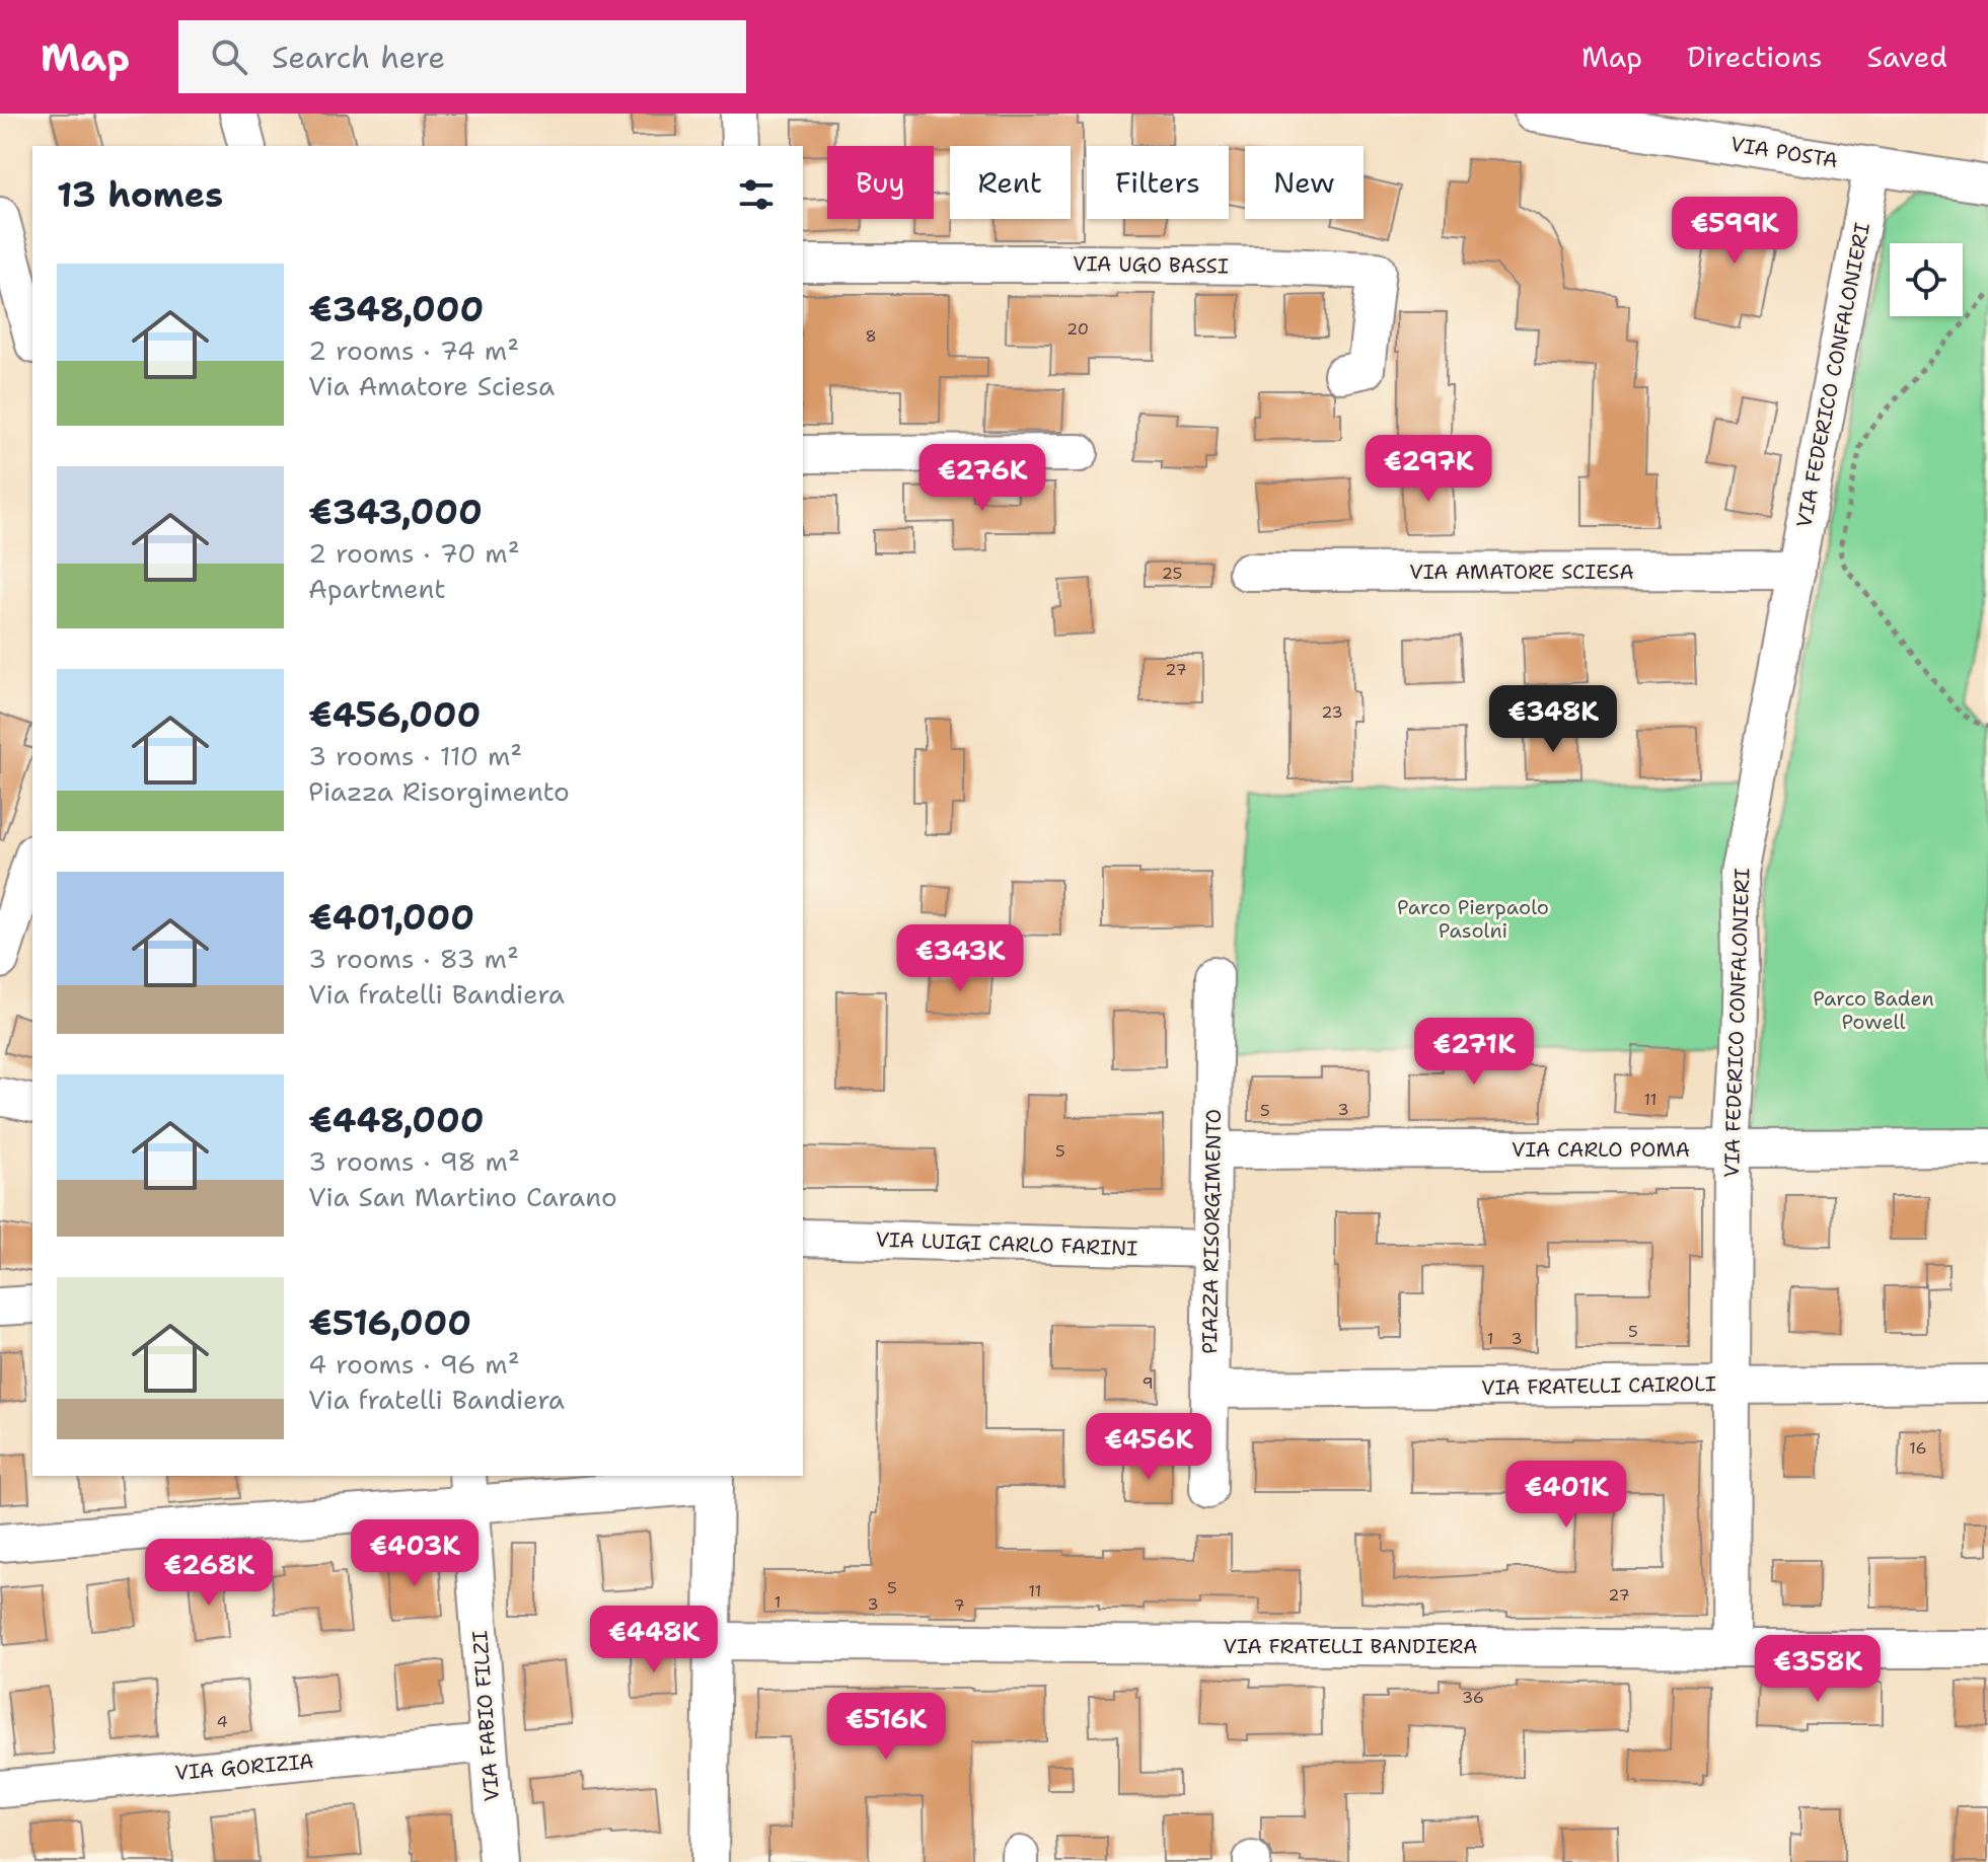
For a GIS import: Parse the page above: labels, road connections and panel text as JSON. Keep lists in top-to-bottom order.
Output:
{
  "streets": {
    "street": [
      "VIA POSTA",
      "VIA UGO BASSI",
      "VIA FEDERICO CONFALONIERI",
      "VIA AMATORE SCIESA",
      "VIA CARLO POMA",
      "PIAZZA RISORGIMENTO",
      "VIA LUIGI CARLO FARINI",
      "VIA FRATELLI CAIROLI",
      "VIA FRATELLI BANDIERA",
      "VIA FABIO FILZI",
      "VIA GORIZIA"
    ]
  },
  "crossings": [
    ["VIA POSTA", "VIA FEDERICO CONFALONIERI"],
    ["VIA FEDERICO CONFALONIERI", "VIA AMATORE SCIESA"],
    ["VIA FEDERICO CONFALONIERI", "VIA CARLO POMA"],
    ["VIA FEDERICO CONFALONIERI", "VIA FRATELLI CAIROLI"],
    ["VIA FEDERICO CONFALONIERI", "VIA FRATELLI BANDIERA"],
    ["VIA CARLO POMA", "PIAZZA RISORGIMENTO"],
    ["PIAZZA RISORGIMENTO", "VIA LUIGI CARLO FARINI"],
    ["PIAZZA RISORGIMENTO", "VIA FRATELLI CAIROLI"],
    ["VIA FABIO FILZI", "VIA GORIZIA"]
  ],
  "parks": ["Parco Pierpaolo Pasolni", "Parco Baden Powell"],
  "house_numbers": [
    "20",
    "8",
    "25",
    "27",
    "23",
    "11",
    "3",
    "5",
    "5",
    "5",
    "1",
    "3",
    "9",
    "16",
    "5",
    "11",
    "27",
    "1",
    "3",
    "7",
    "36",
    "4"
  ],
  "page": {
    "header": "Map",
    "search": "Search here",
    "nav": ["Map", "Directions", "Saved"],
    "chip": [
      "Buy",
      "Rent",
      "Filters",
      "New"
    ],
    "heading": "13 homes",
    "price": [
      "€599K",
      "€297K",
      "€276K",
      "€348K",
      "€343K",
      "€271K",
      "€456K",
      "€401K",
      "€403K",
      "€268K",
      "€448K",
      "€358K",
      "€516K"
    ],
    "list": [
      {
        "name": "€348,000",
        "note": "2 rooms · 74 m² · Via Amatore Sciesa"
      },
      {
        "name": "€343,000",
        "note": "2 rooms · 70 m² · Apartment"
      },
      {
        "name": "€456,000",
        "note": "3 rooms · 110 m² · Piazza Risorgimento"
      },
      {
        "name": "€401,000",
        "note": "3 rooms · 83 m² · Via fratelli Bandiera"
      },
      {
        "name": "€448,000",
        "note": "3 rooms · 98 m² · Via San Martino Carano"
      },
      {
        "name": "€516,000",
        "note": "4 rooms · 96 m² · Via fratelli Bandiera"
      }
    ]
  }
}
